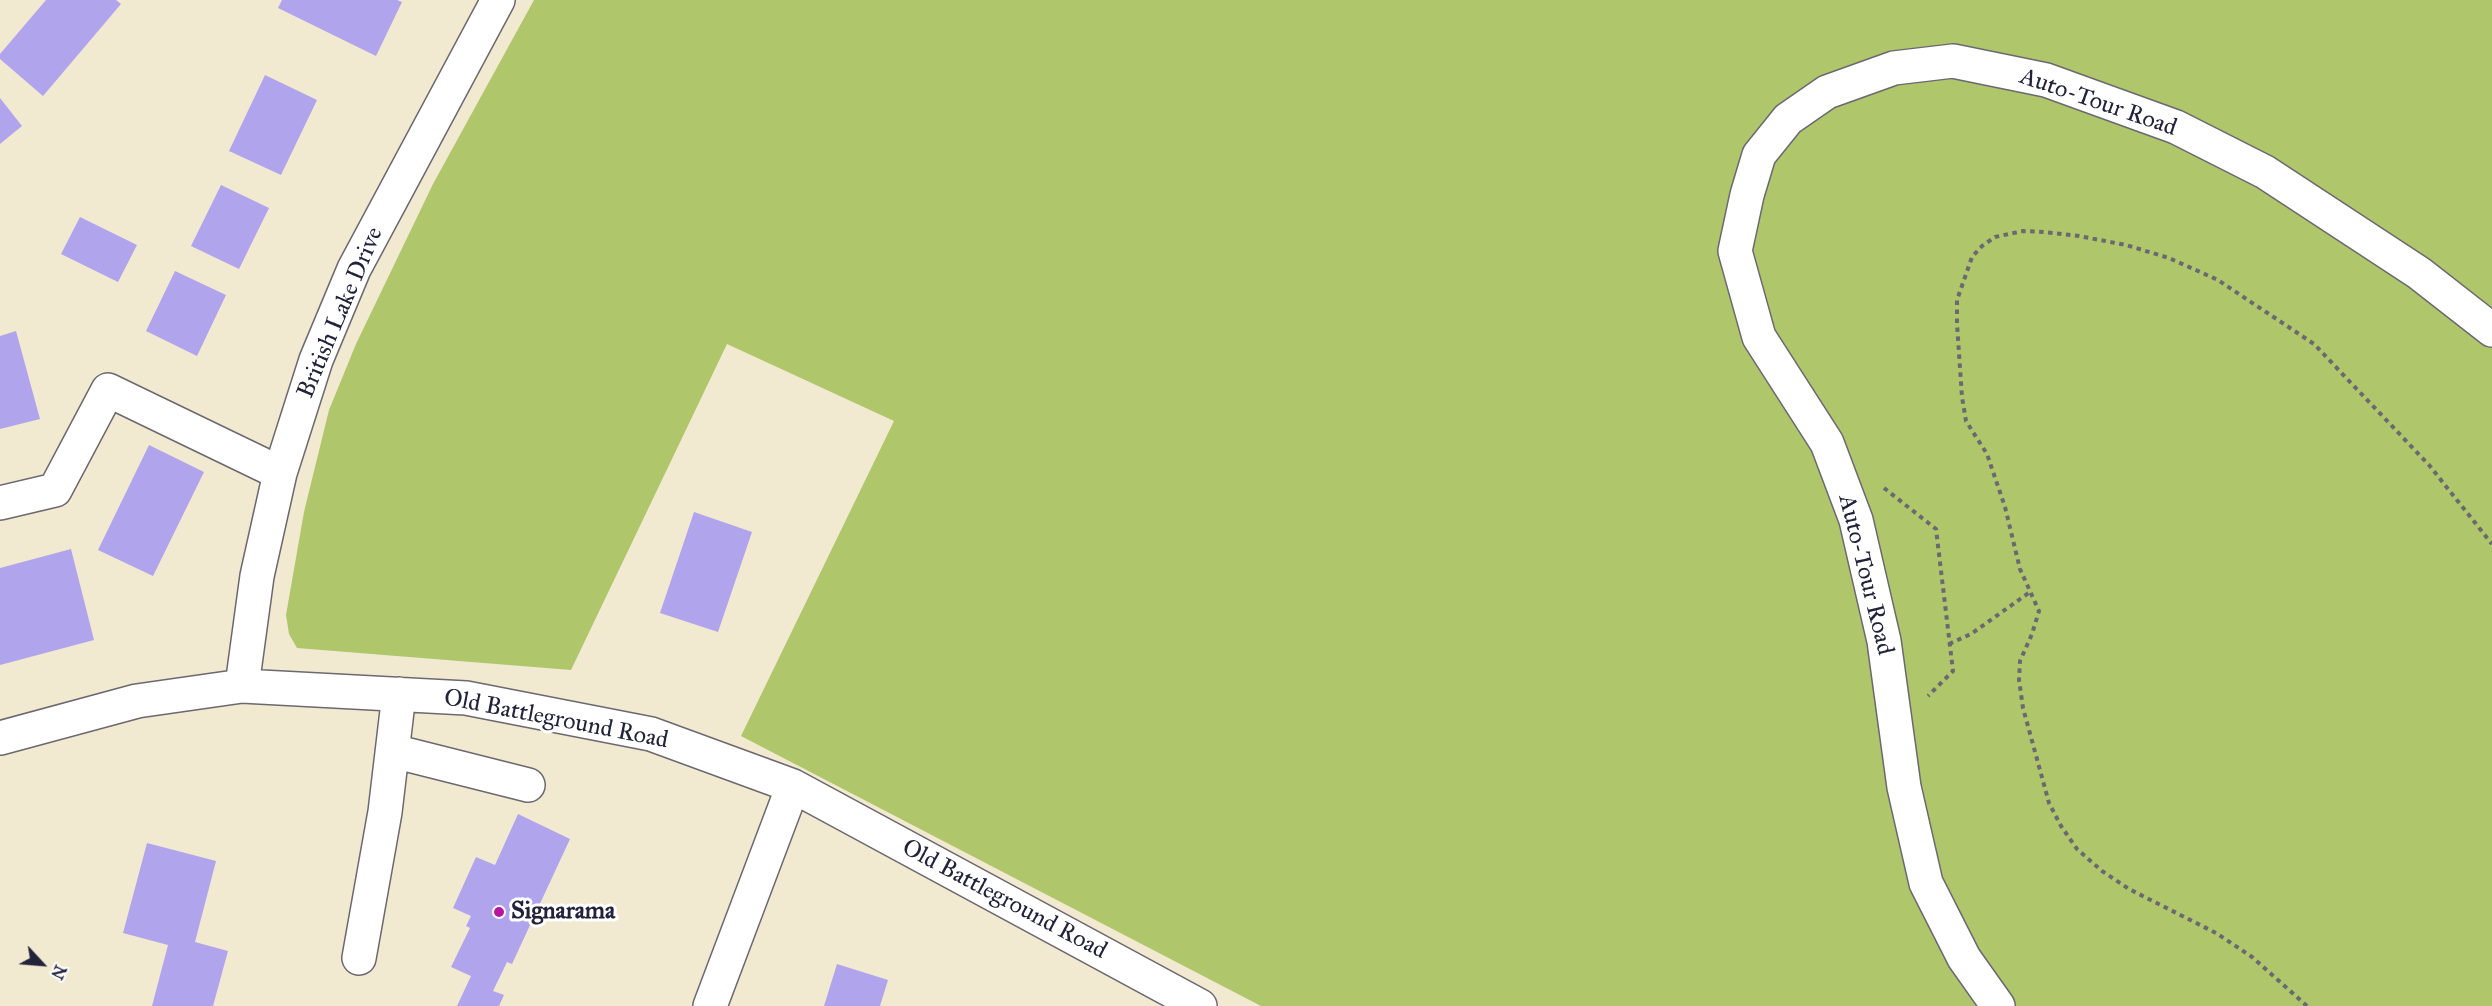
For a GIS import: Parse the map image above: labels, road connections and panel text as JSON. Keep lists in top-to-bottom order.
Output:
{
  "streets": {
    "street": ["Auto-Tour Road", "British Lake Drive", "Old Battleground Road"]
  },
  "crossings": [
    ["British Lake Drive", "Old Battleground Road"]
  ],
  "places": ["Signarama"],
  "north": "bottom right"
}
